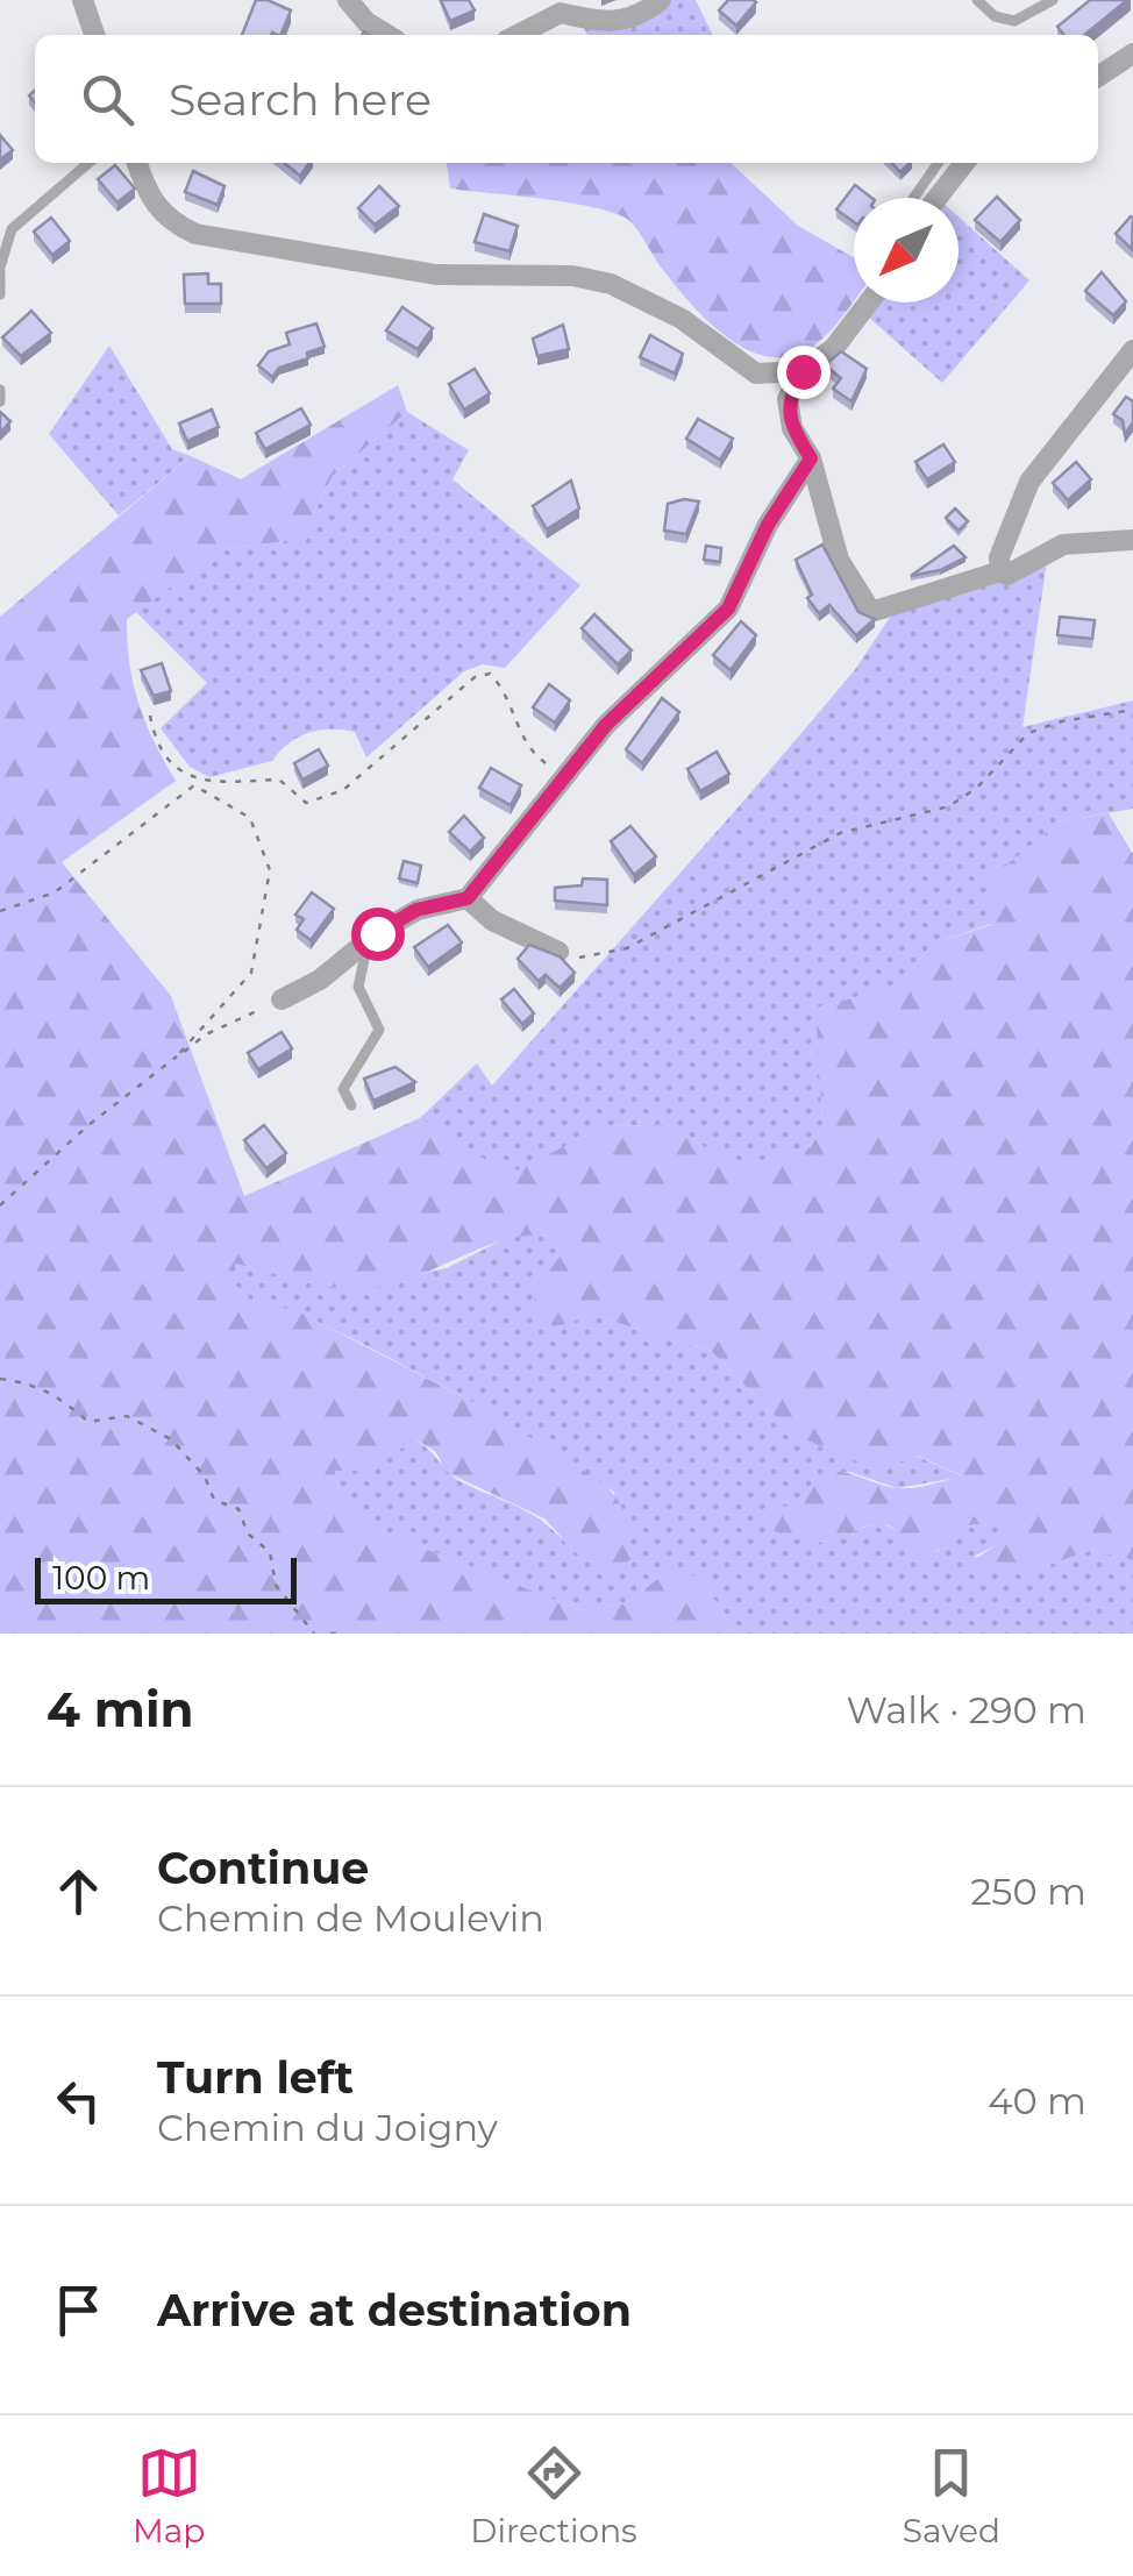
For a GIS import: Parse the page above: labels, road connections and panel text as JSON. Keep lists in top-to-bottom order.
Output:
{
  "scale_bar": "100 m",
  "north": "bottom left",
  "page": {
    "search": "Search here",
    "scale": "100 m",
    "heading": ["4 min", "Walk · 290 m"],
    "list": [
      ["Continue", "Chemin de Moulevin", "250 m"],
      ["Turn left", "Chemin du Joigny", "40 m"],
      "Arrive at destination"
    ],
    "nav": ["Map", "Directions", "Saved"]
  }
}
